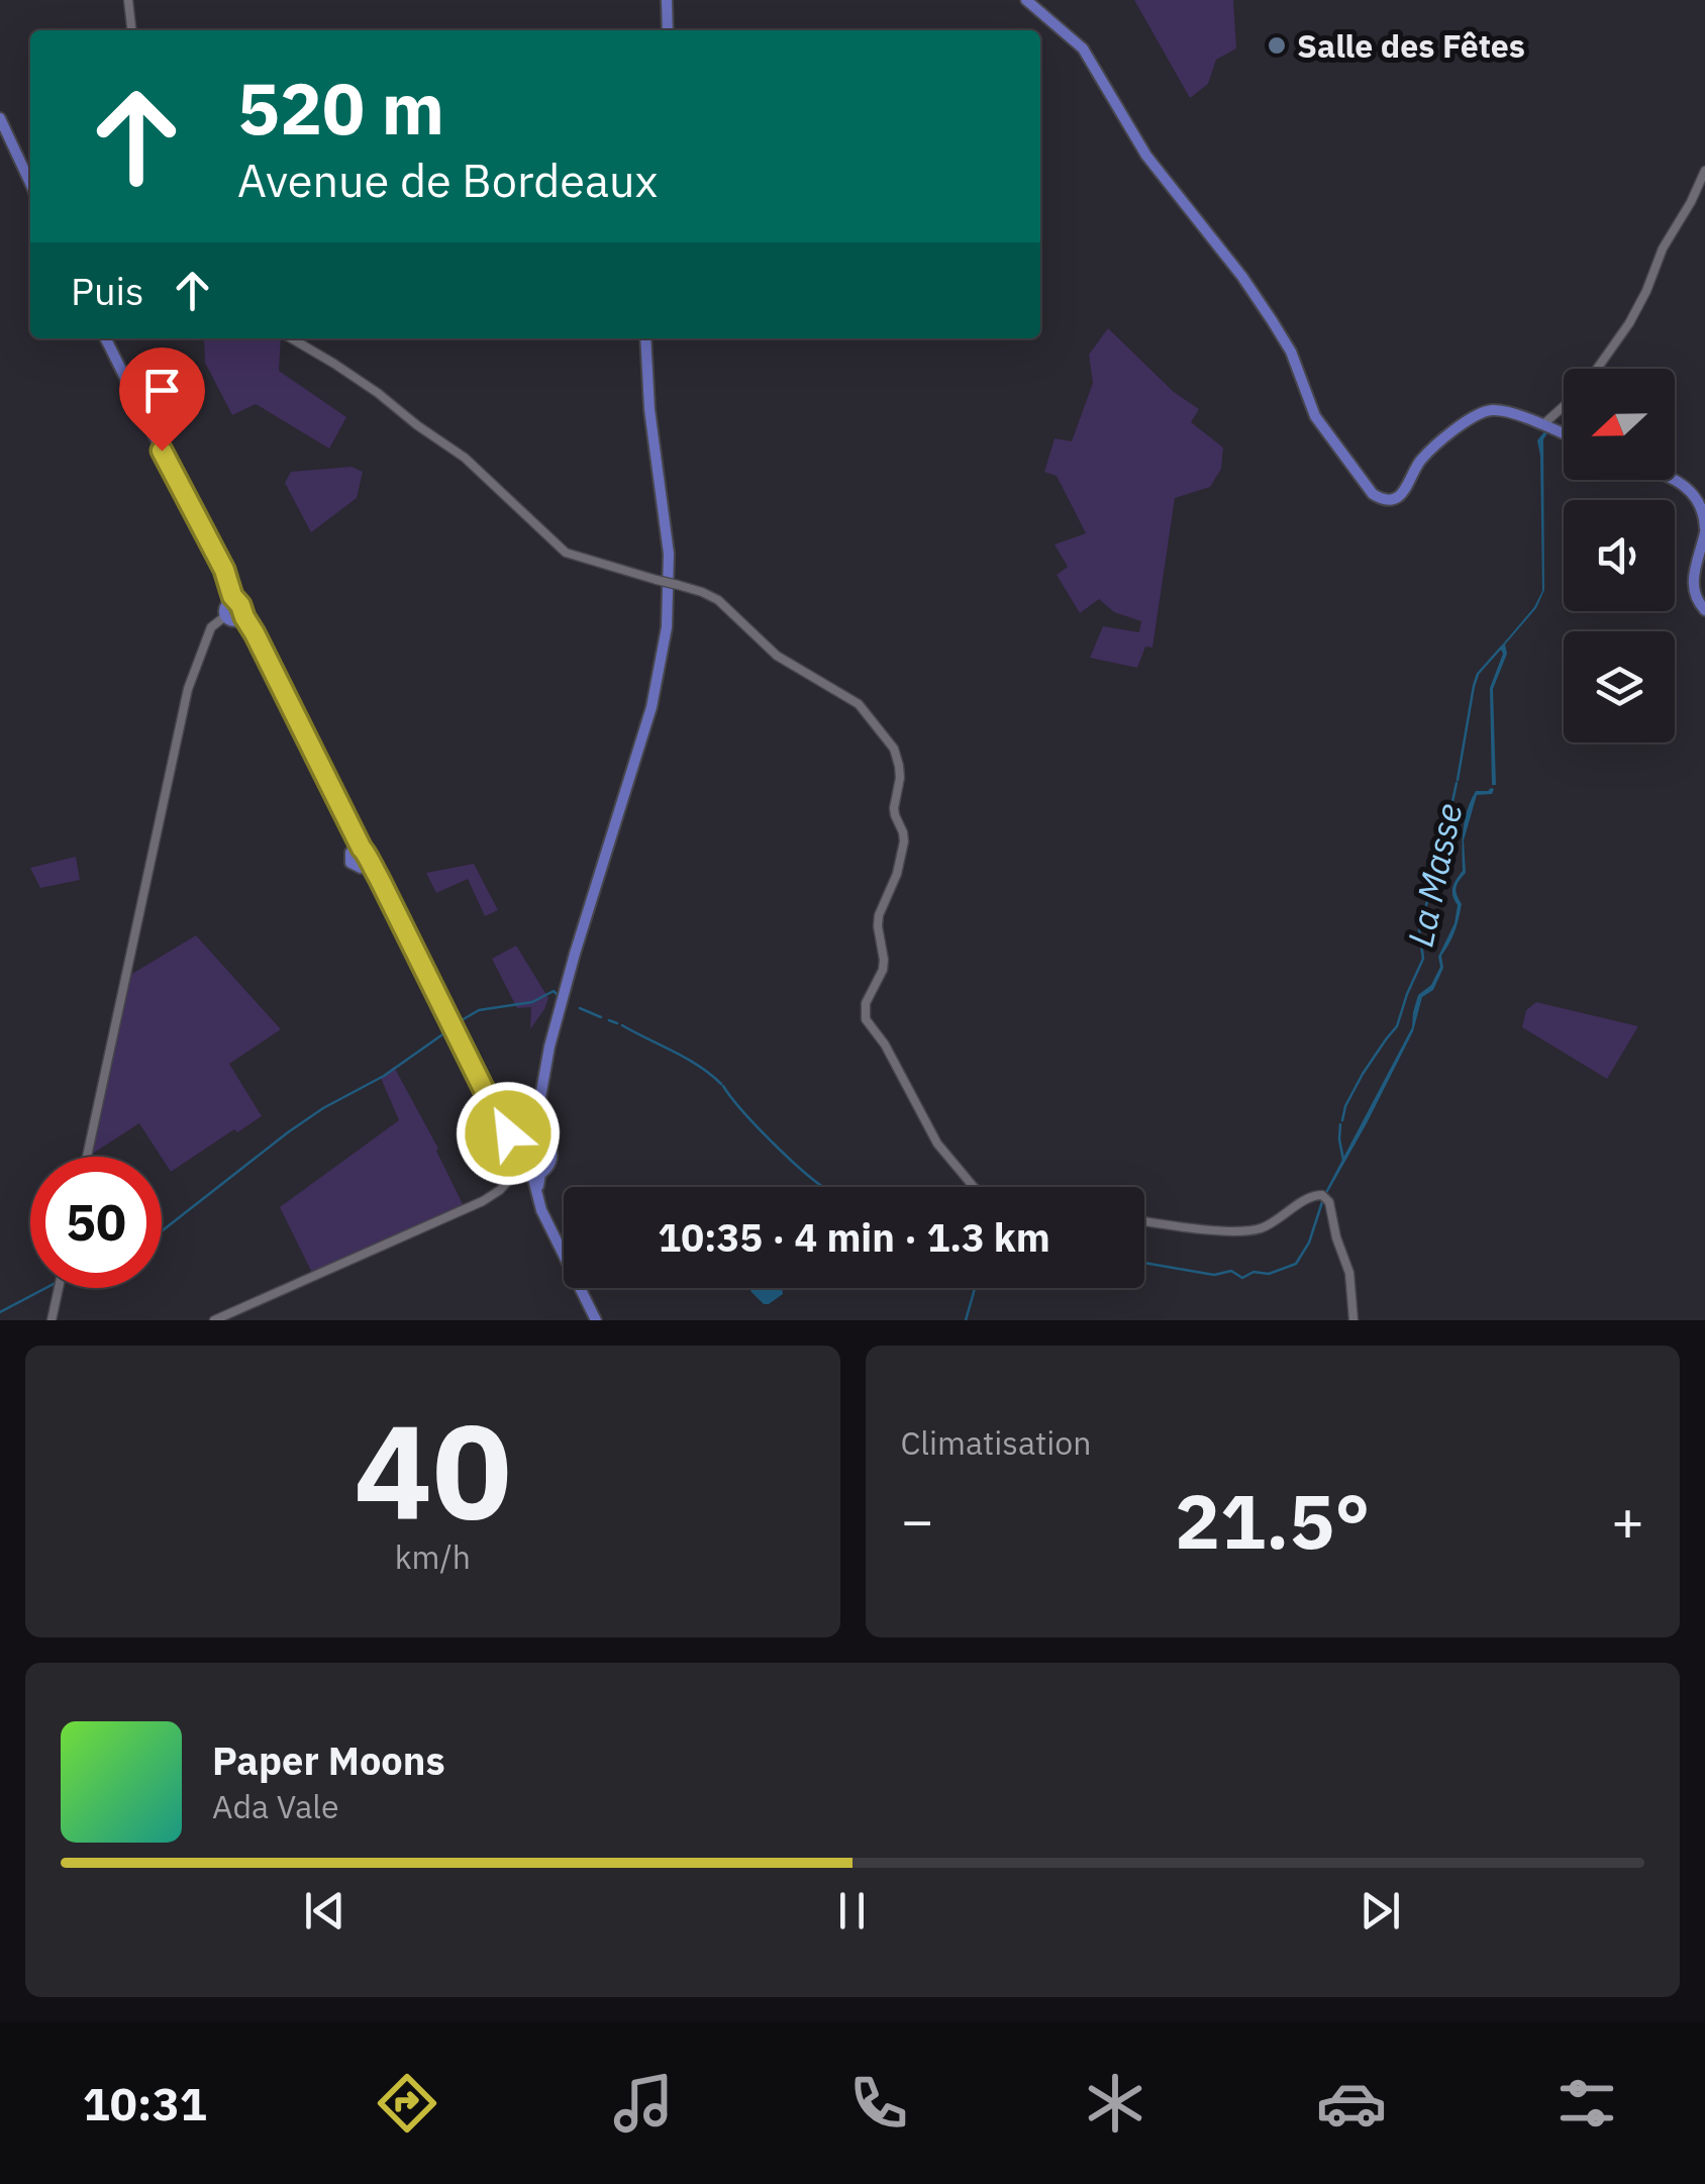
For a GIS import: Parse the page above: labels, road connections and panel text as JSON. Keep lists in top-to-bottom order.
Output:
{
  "water": ["La Masse"],
  "places": ["Salle des Fêtes"],
  "north": "left",
  "page": {
    "turn": ["520 m", "Avenue de Bordeaux"],
    "then": "Puis",
    "limit": "50",
    "trip": "10:35 · 4 min · 1.3 km",
    "tile": [
      ["40", "km/h"],
      "Climatisation"
    ],
    "heat": ["−", "21.5°", "+"],
    "song": ["Paper Moons", "Ada Vale"],
    "tabs": "10:31"
  }
}
